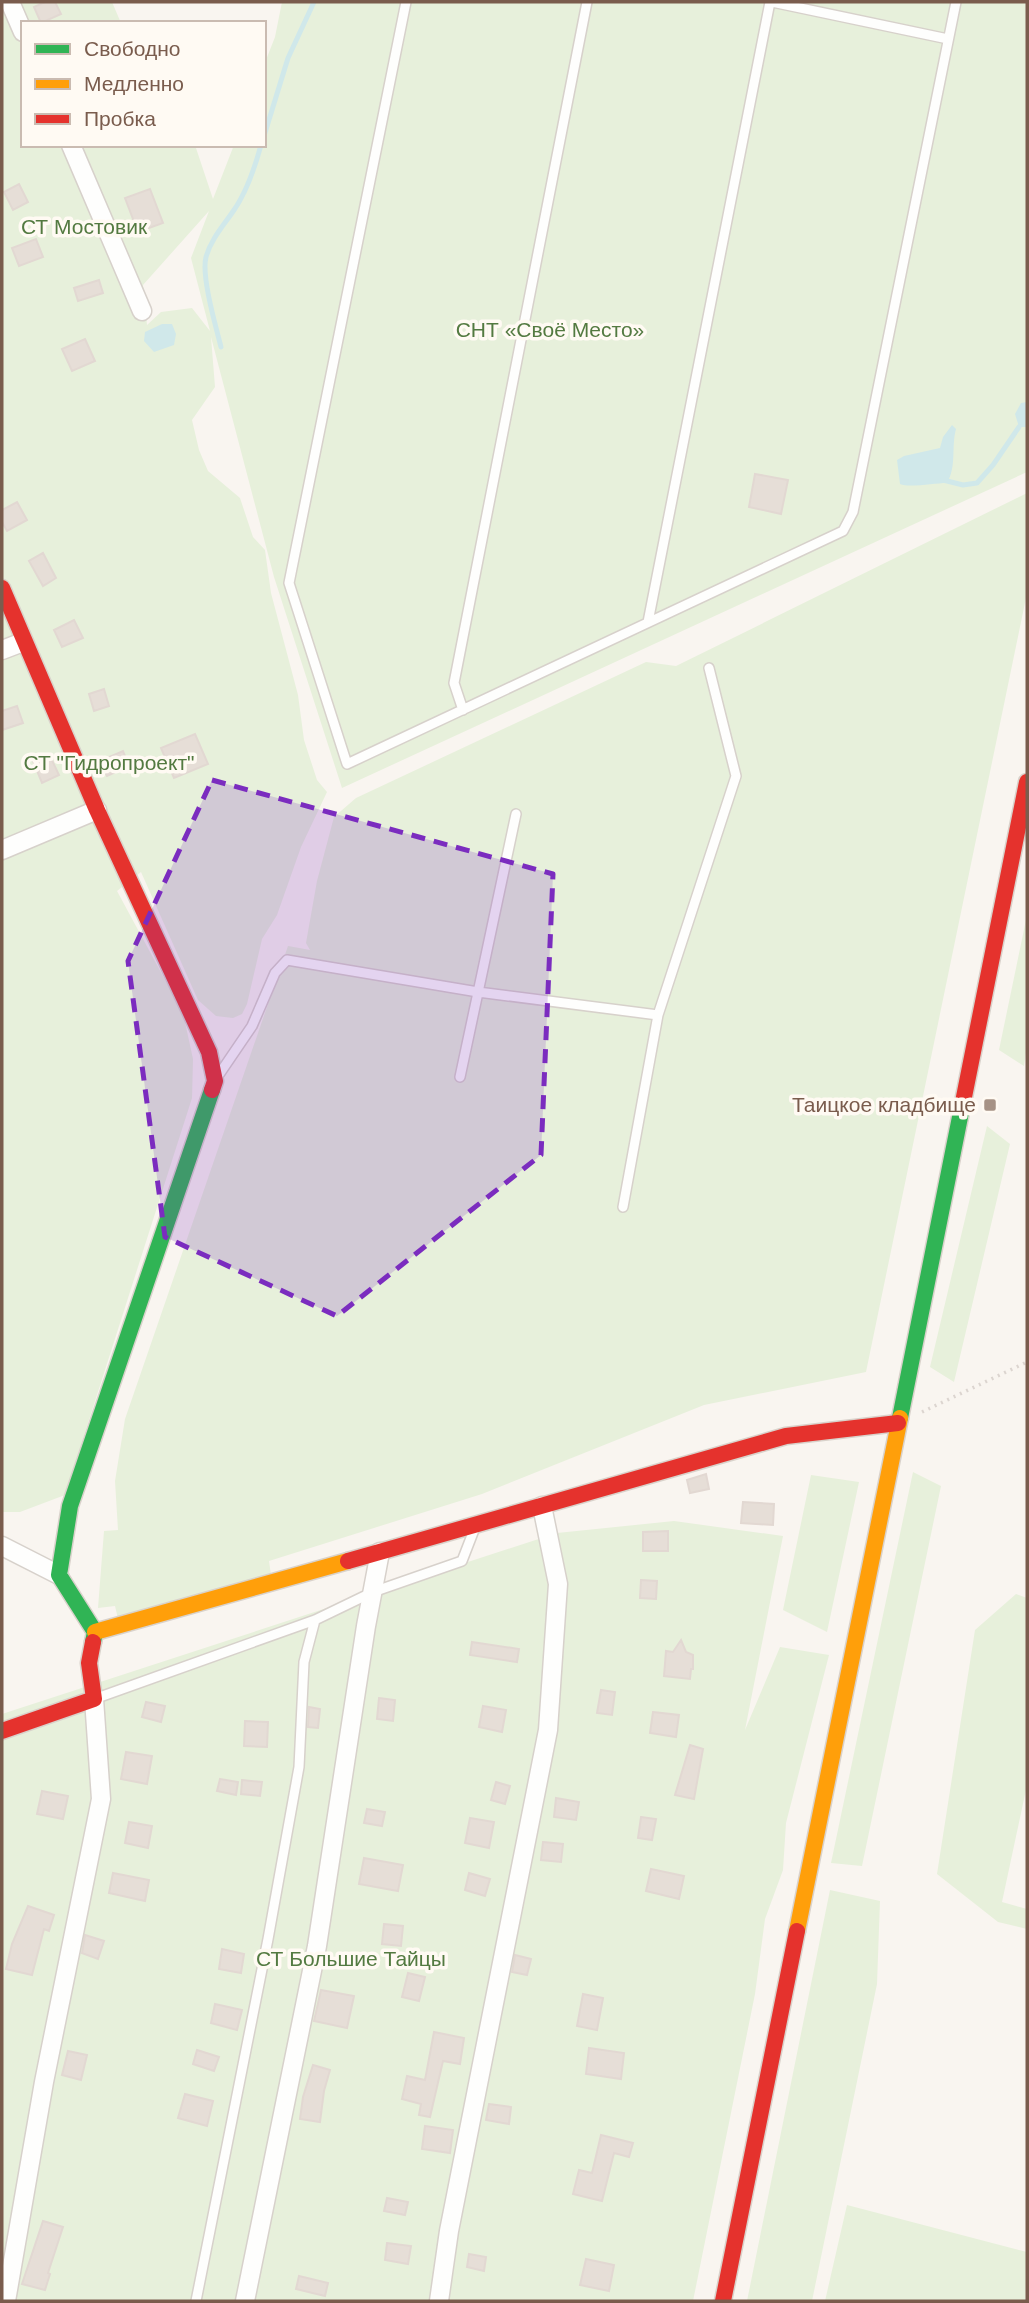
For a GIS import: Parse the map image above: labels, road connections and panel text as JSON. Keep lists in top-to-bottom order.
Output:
{
  "parks": [
    "СТ Мостовик",
    "СНТ «Своё Место»",
    "СТ \"Гидропроект\"",
    "СТ Большие Тайцы"
  ],
  "places": {
    "transit": ["Таицкое кладбище"]
  },
  "legend": ["Свободно", "Медленно", "Пробка"]
}
